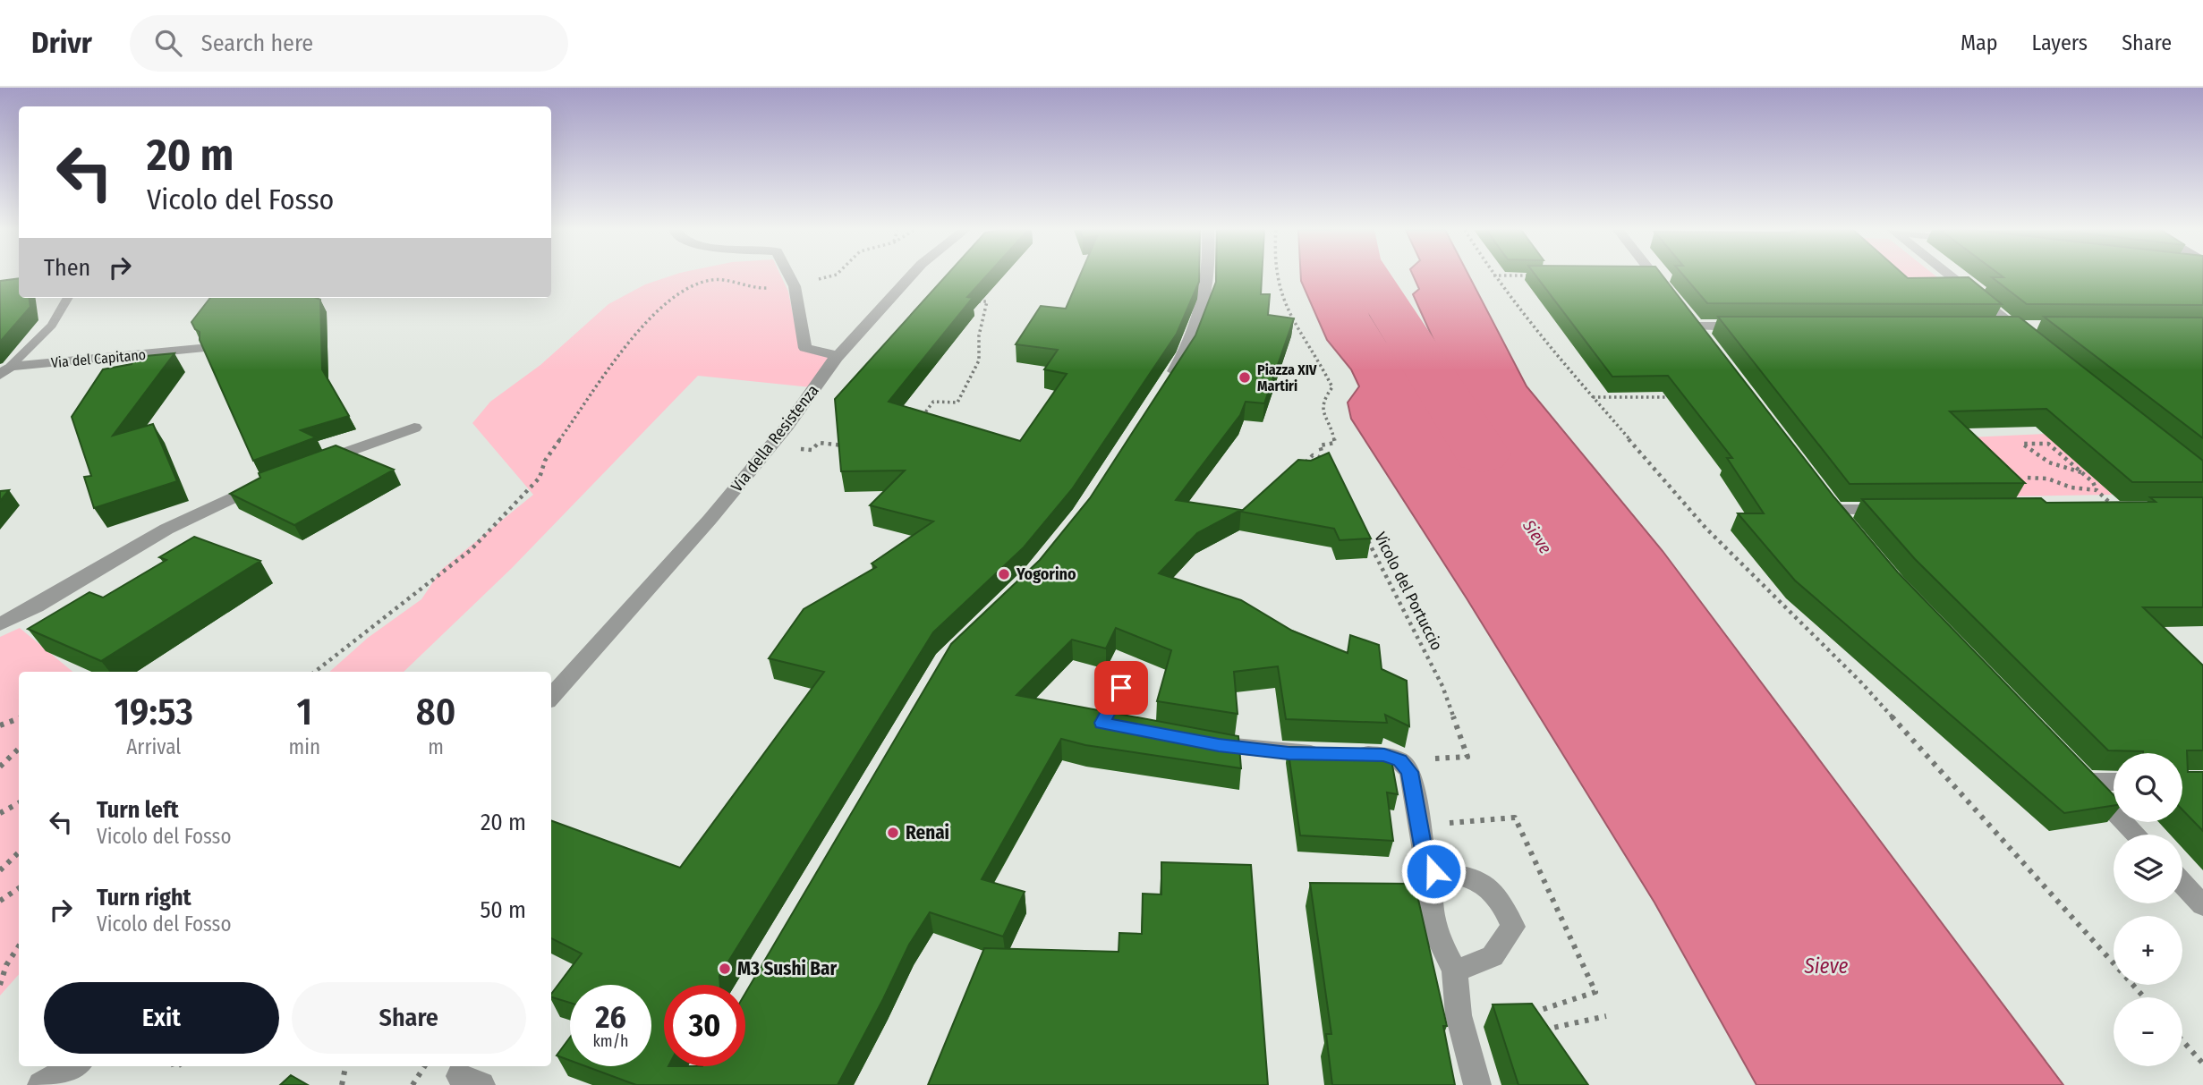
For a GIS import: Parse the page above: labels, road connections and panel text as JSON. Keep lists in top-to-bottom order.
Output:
{
  "streets": {
    "street": ["Via del Capitano", "Via della Resistenza"],
    "path": ["Vicolo del Portuccio"]
  },
  "water": ["Sieve"],
  "places": [
    "Piazza XIV Martiri",
    "Yogorino",
    "Renai",
    "M3 Sushi Bar"
  ],
  "page": {
    "header": "Drivr",
    "search": "Search here",
    "nav": ["Map", "Layers", "Share"],
    "turn": ["20 m", "Vicolo del Fosso"],
    "then": "Then",
    "eta": [
      "19:53",
      "Arrival",
      "1",
      "min",
      "80",
      "m"
    ],
    "map_buttons": ["+", "−"],
    "list": [
      {
        "name": "Turn left",
        "note": "Vicolo del Fosso",
        "value": "20 m"
      },
      {
        "name": "Turn right",
        "note": "Vicolo del Fosso",
        "value": "50 m"
      }
    ],
    "buttons": ["Exit", "Share"],
    "speed": "26 km/h",
    "limit": "30"
  }
}
